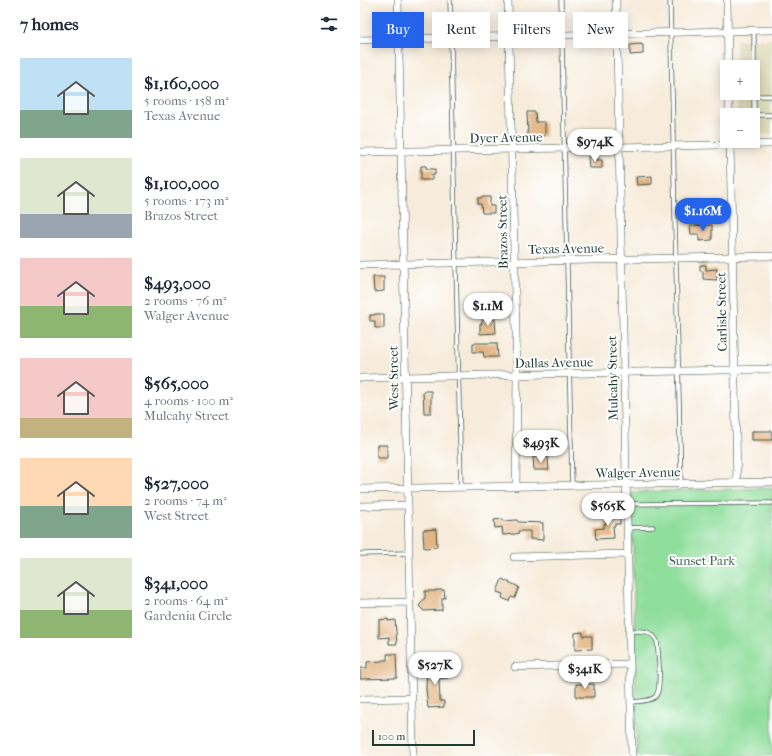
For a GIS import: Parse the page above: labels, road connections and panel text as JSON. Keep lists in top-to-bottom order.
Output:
{
  "streets": {
    "street": [
      "Dyer Avenue",
      "Brazos Street",
      "Texas Avenue",
      "Carlisle Street",
      "Dallas Avenue",
      "West Street",
      "Mulcahy Street",
      "Walger Avenue"
    ]
  },
  "crossings": [
    ["Dyer Avenue", "Brazos Street"],
    ["Dyer Avenue", "West Street"],
    ["Dyer Avenue", "Mulcahy Street"],
    ["Brazos Street", "Texas Avenue"],
    ["Brazos Street", "Dallas Avenue"],
    ["Brazos Street", "Walger Avenue"],
    ["Texas Avenue", "Carlisle Street"],
    ["Texas Avenue", "West Street"],
    ["Texas Avenue", "Mulcahy Street"],
    ["Carlisle Street", "Dallas Avenue"],
    ["Carlisle Street", "Walger Avenue"],
    ["Dallas Avenue", "West Street"],
    ["Dallas Avenue", "Mulcahy Street"],
    ["West Street", "Walger Avenue"],
    ["Mulcahy Street", "Walger Avenue"]
  ],
  "parks": ["Sunset Park"],
  "scale_bar": "100 m",
  "page": {
    "heading": "7 homes",
    "chip": [
      "Buy",
      "Rent",
      "Filters",
      "New"
    ],
    "list": [
      {
        "name": "$1,160,000",
        "note": "5 rooms · 158 m² · Texas Avenue"
      },
      {
        "name": "$1,100,000",
        "note": "5 rooms · 173 m² · Brazos Street"
      },
      {
        "name": "$493,000",
        "note": "2 rooms · 76 m² · Walger Avenue"
      },
      {
        "name": "$565,000",
        "note": "4 rooms · 100 m² · Mulcahy Street"
      },
      {
        "name": "$527,000",
        "note": "2 rooms · 74 m² · West Street"
      },
      {
        "name": "$341,000",
        "note": "2 rooms · 64 m² · Gardenia Circle"
      }
    ],
    "map_buttons": ["+", "−"],
    "price": [
      "$974K",
      "$1.16M",
      "$1.1M",
      "$493K",
      "$565K",
      "$527K",
      "$341K"
    ],
    "scale": "100 m"
  }
}
